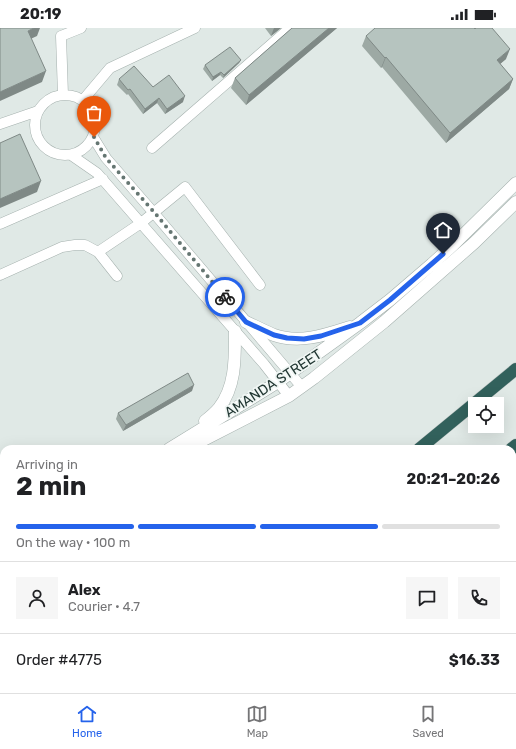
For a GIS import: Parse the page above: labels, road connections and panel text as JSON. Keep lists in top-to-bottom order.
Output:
{
  "streets": {
    "street": ["AMANDA STREET"]
  },
  "page": {
    "status": "20:19",
    "heading": ["2 min", "Arriving in", "20:21–20:26"],
    "panel": [
      "Alex",
      "Courier · 4.7",
      "Order #4775",
      "$16.33"
    ],
    "bar": "On the way · 100 m",
    "tabs": ["Home", "Map", "Saved"]
  }
}
